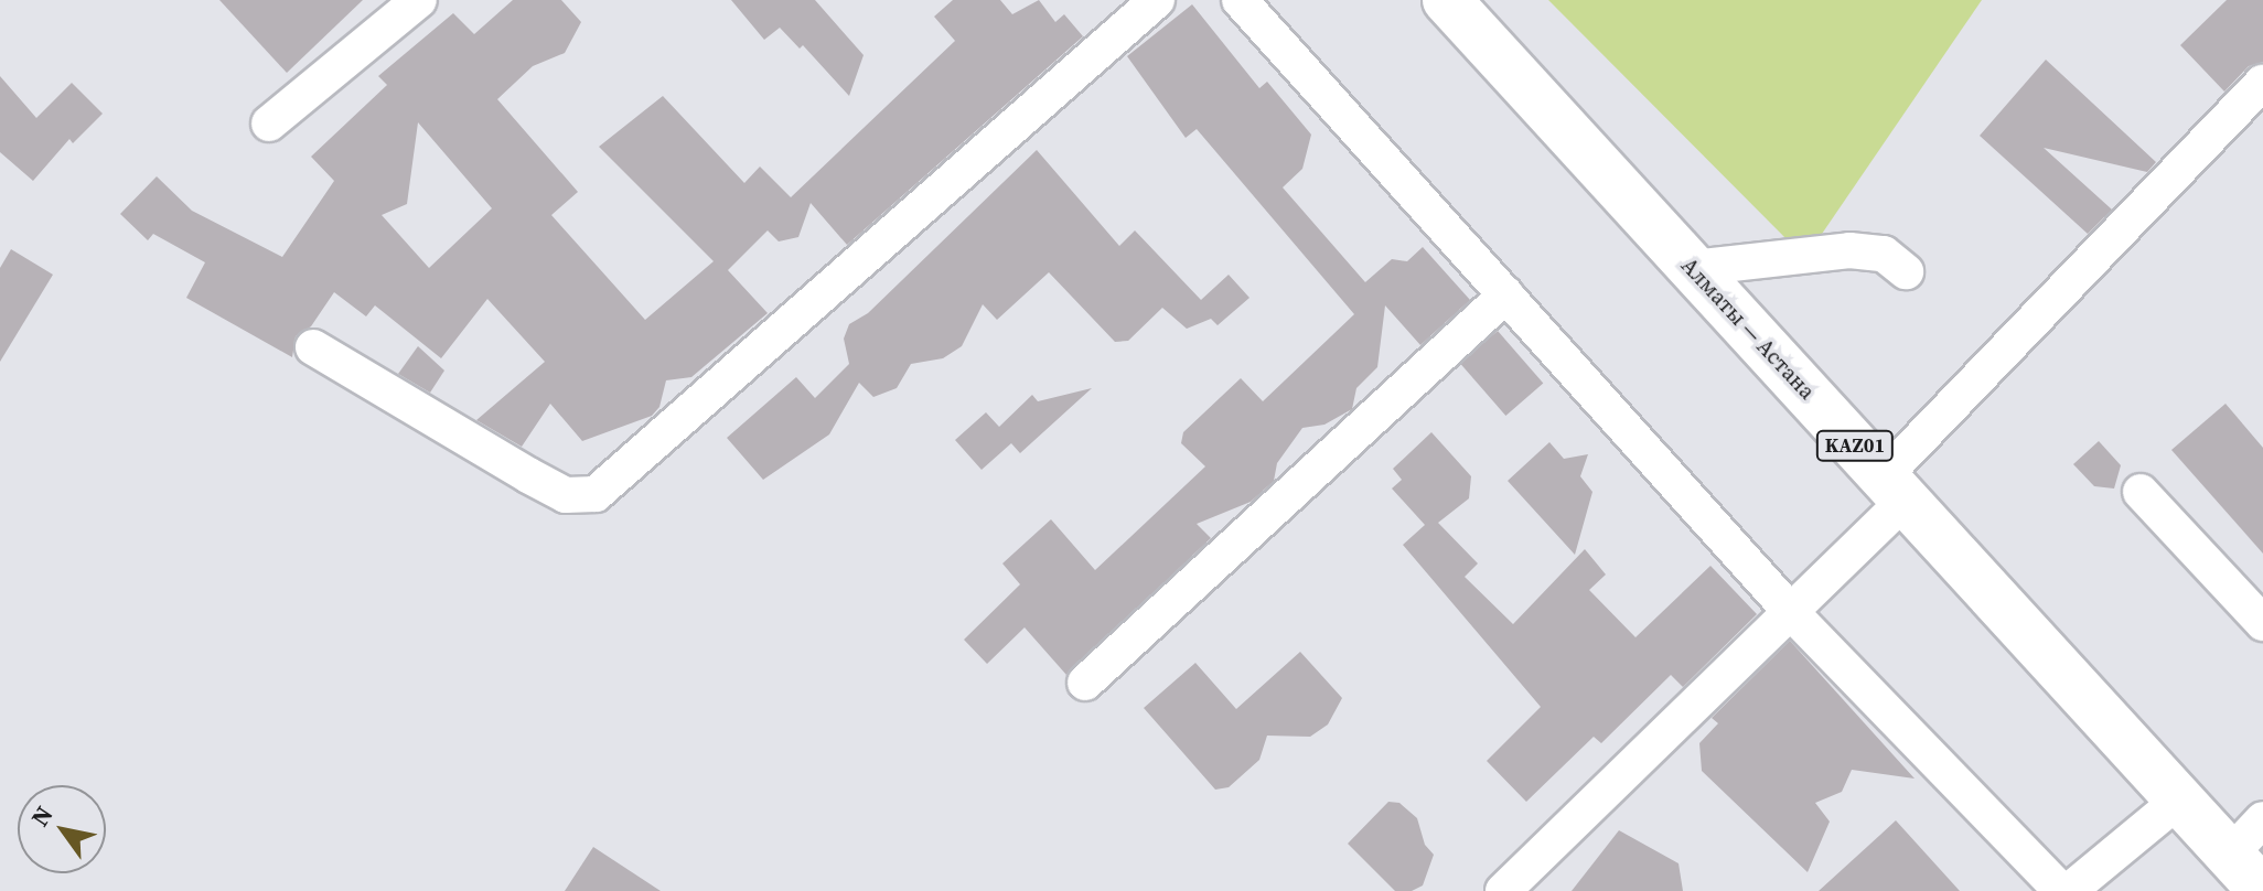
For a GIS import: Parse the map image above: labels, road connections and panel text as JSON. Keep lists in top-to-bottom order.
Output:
{
  "streets": {
    "highway": ["Алматы — Астана", "KАZ01"]
  },
  "north": "top left"
}
